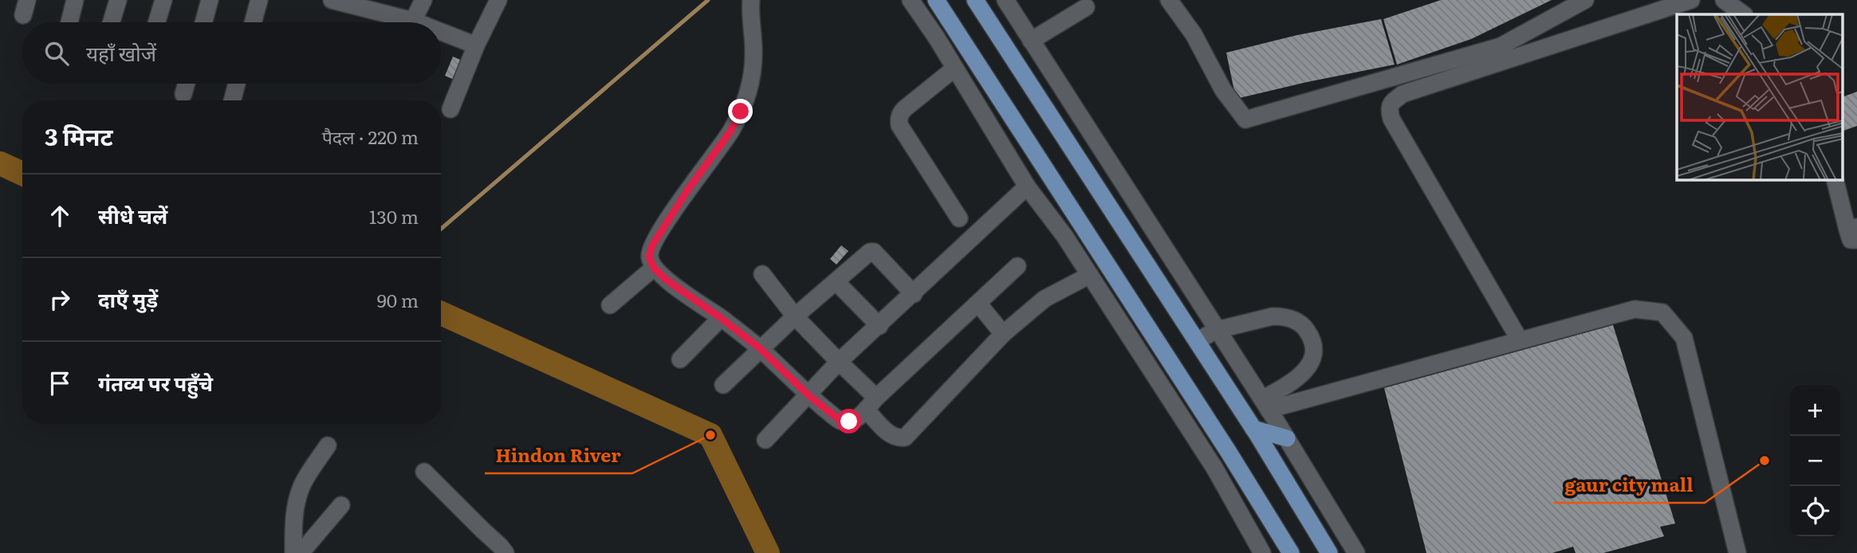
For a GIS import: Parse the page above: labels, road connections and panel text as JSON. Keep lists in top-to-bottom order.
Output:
{
  "places": ["Hindon River", "gaur city mall"],
  "page": {
    "search": "यहाँ खोजें",
    "heading": ["3 मिनट", "पैदल · 220 m"],
    "list": [
      ["सीधे चलें", "130 m"],
      ["दाएँ मुड़ें", "90 m"],
      "गंतव्य पर पहुँचे"
    ],
    "map_buttons": ["+", "−"]
  }
}
